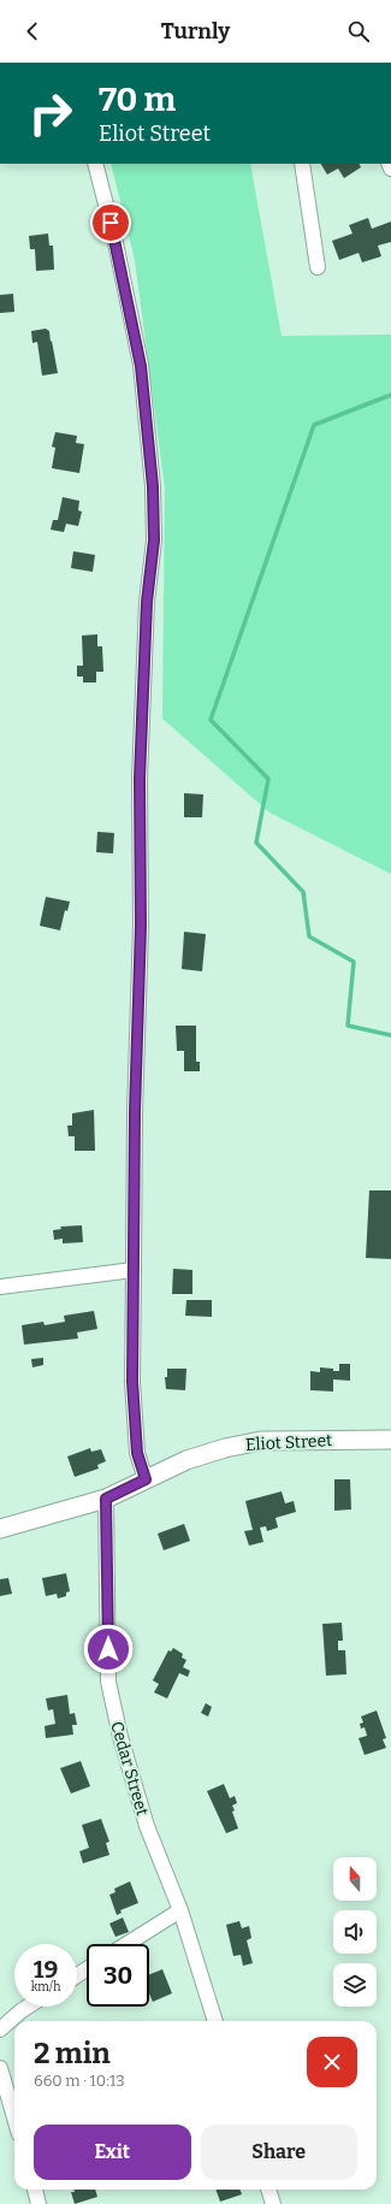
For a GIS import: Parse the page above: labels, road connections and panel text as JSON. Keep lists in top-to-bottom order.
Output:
{
  "streets": {
    "main road": ["Eliot Street"],
    "street": ["Cedar Street"]
  },
  "crossings": [
    ["Eliot Street", "Cedar Street"]
  ],
  "north": "top",
  "page": {
    "header": "Turnly",
    "turn": ["70 m", "Eliot Street"],
    "speed": "19 km/h",
    "limit": "30",
    "heading": ["2 min", "660 m · 10:13"],
    "buttons": ["Exit", "Share"]
  }
}
